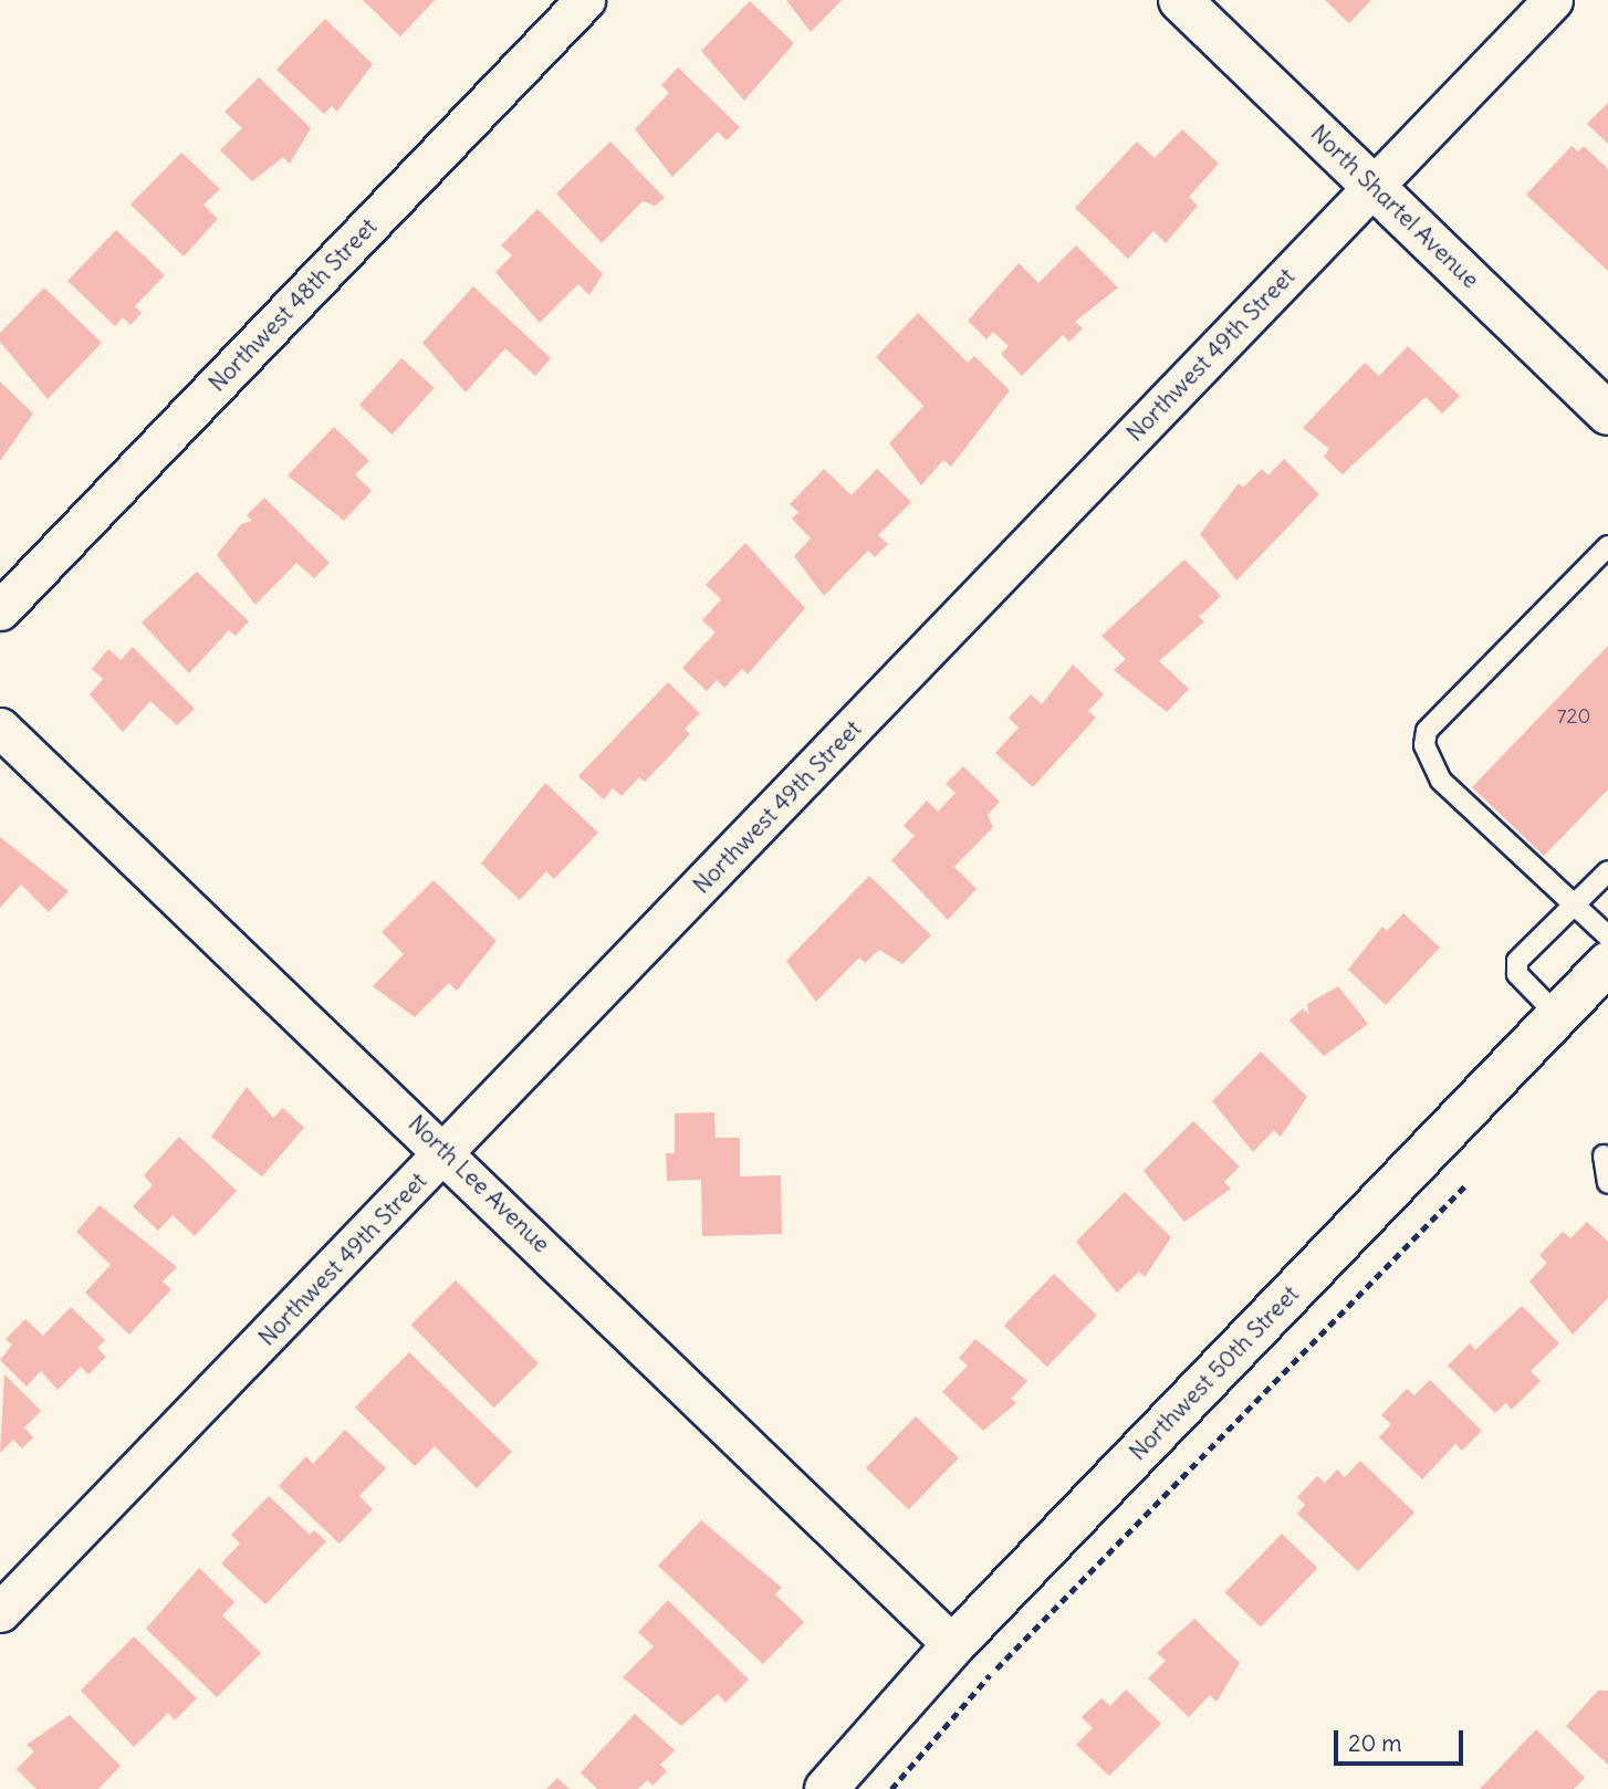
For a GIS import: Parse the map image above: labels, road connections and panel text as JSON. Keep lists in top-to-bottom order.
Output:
{
  "streets": {
    "main road": ["North Shartel Avenue", "Northwest 50th Street"],
    "street": ["Northwest 48th Street", "Northwest 49th Street", "North Lee Avenue"]
  },
  "crossings": [
    ["North Shartel Avenue", "Northwest 49th Street"],
    ["Northwest 49th Street", "North Lee Avenue"],
    ["North Lee Avenue", "Northwest 50th Street"]
  ],
  "house_numbers": ["720"],
  "scale_bar": "20 m"
}
